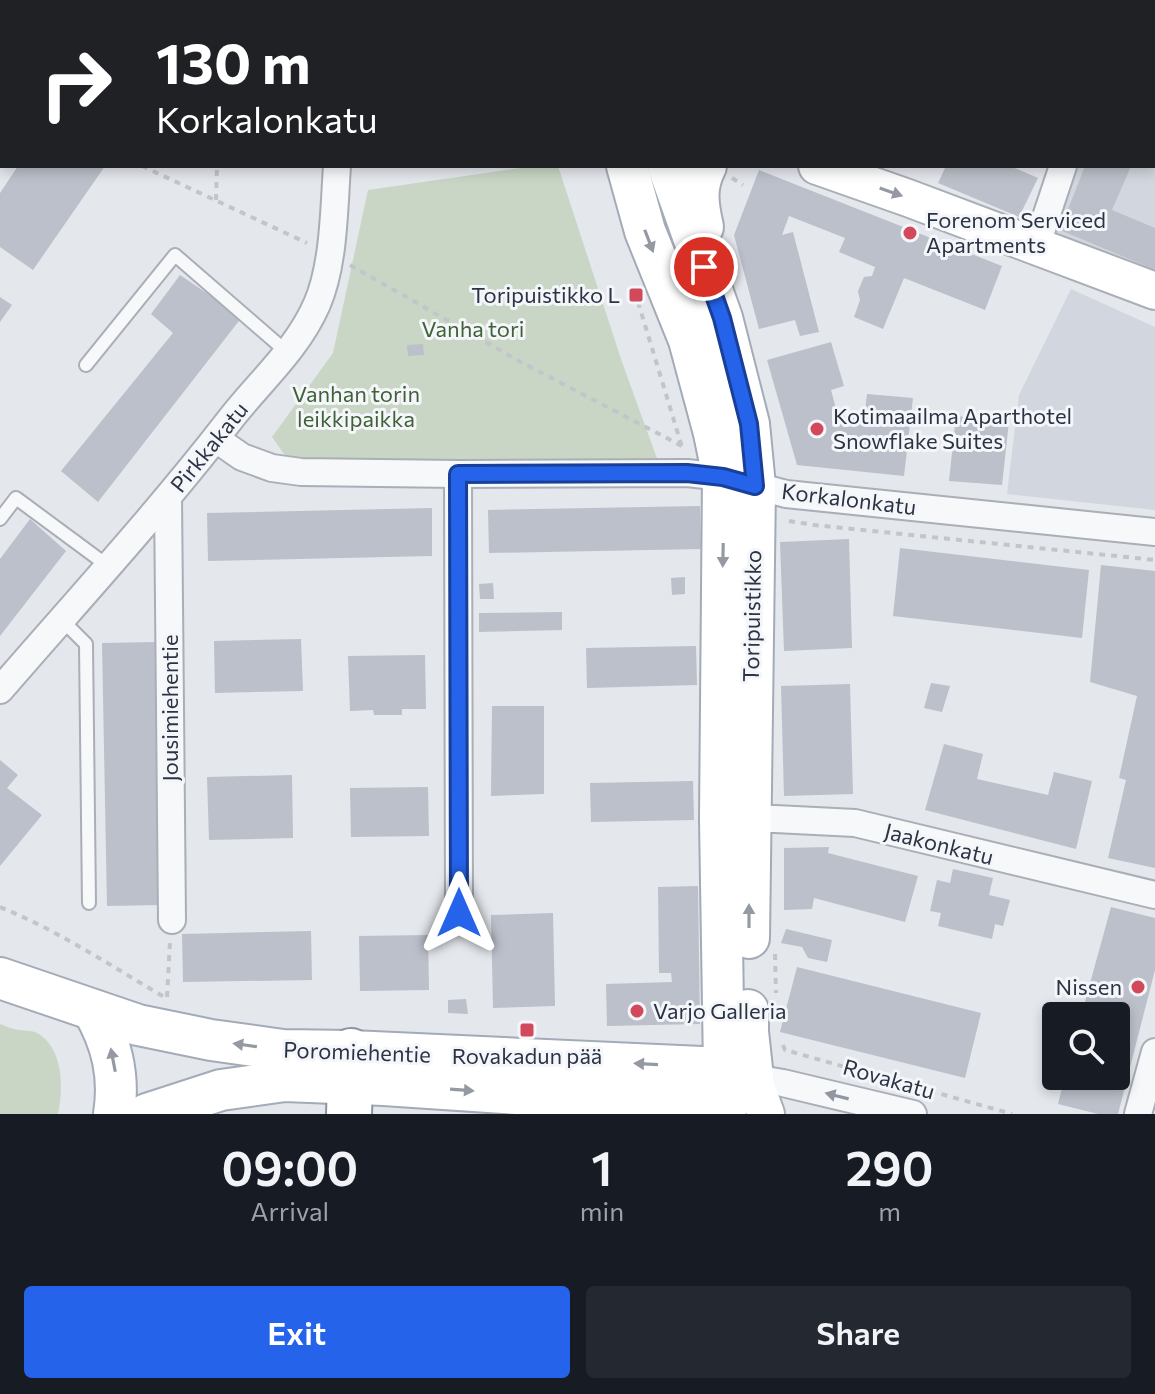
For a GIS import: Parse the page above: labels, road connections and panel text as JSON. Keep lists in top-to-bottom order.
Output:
{
  "streets": {
    "main road": ["Toripuistikko", "Poromiehentie"],
    "street": [
      "Pirkkakatu",
      "Korkalonkatu",
      "Jousimiehentie",
      "Jaakonkatu",
      "Rovakatu"
    ]
  },
  "crossings": [
    ["Pirkkakatu", "Korkalonkatu"],
    ["Pirkkakatu", "Jousimiehentie"],
    ["Korkalonkatu", "Toripuistikko"],
    ["Toripuistikko", "Jaakonkatu"],
    ["Toripuistikko", "Poromiehentie"],
    ["Toripuistikko", "Rovakatu"],
    ["Poromiehentie", "Rovakatu"]
  ],
  "one_way": ["Rovakatu"],
  "parks": ["Vanha tori", "Vanhan torin leikkipaikka"],
  "places": {
    "other": [
      "Forenom Serviced Apartments",
      "Kotimaailma Aparthotel Snowflake Suites",
      "Nissen",
      "Varjo Galleria"
    ],
    "transit": ["Toripuistikko L", "Rovakadun pää"]
  },
  "page": {
    "turn": ["130 m", "Korkalonkatu"],
    "eta": [
      "09:00",
      "Arrival",
      "1",
      "min",
      "290",
      "m"
    ],
    "buttons": ["Exit", "Share"]
  }
}
